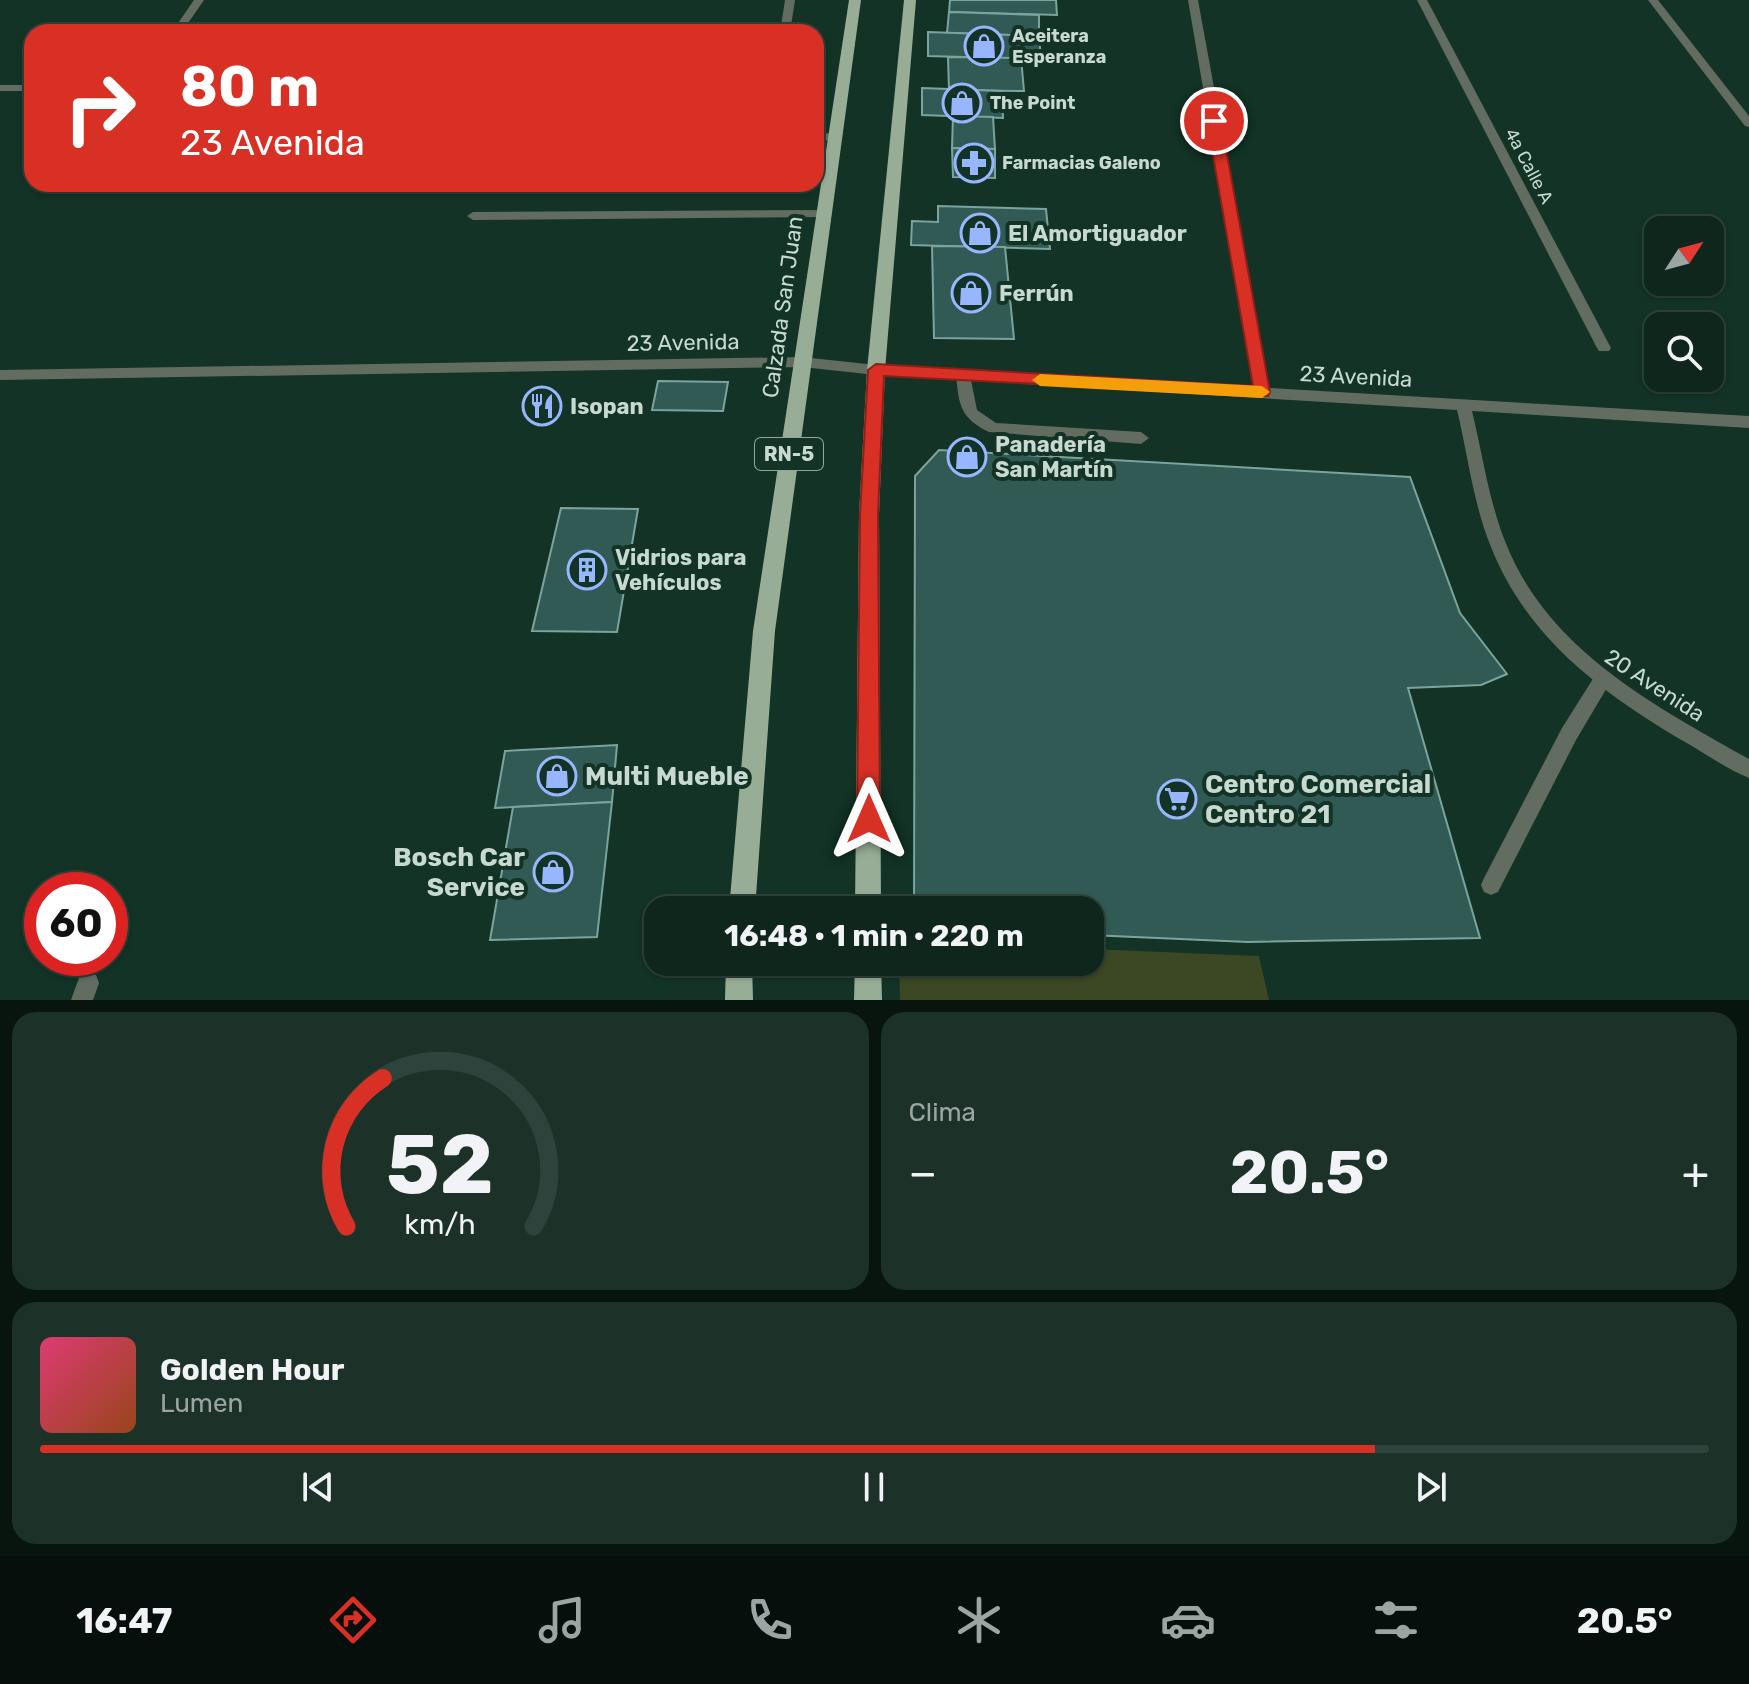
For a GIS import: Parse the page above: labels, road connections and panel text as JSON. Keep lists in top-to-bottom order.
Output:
{
  "streets": {
    "main road": ["Calzada San Juan", "RN-5"],
    "street": ["4a Calle A", "23 Avenida", "20 Avenida"]
  },
  "crossings": [
    ["Calzada San Juan", "23 Avenida"],
    ["23 Avenida", "20 Avenida"]
  ],
  "places": {
    "shop": [
      "Aceitera Esperanza",
      "The Point",
      "El Amortiguador",
      "Ferrún",
      "Panadería San Martín",
      "Multi Mueble",
      "Bosch Car Service"
    ],
    "pharmacy": ["Farmacias Galeno"],
    "restaurant": ["Isopan"],
    "building": ["Vidrios para Vehículos"],
    "supermarket": ["Centro Comercial Centro 21"]
  },
  "north": "top right",
  "page": {
    "turn": ["80 m", "23 Avenida"],
    "limit": "60",
    "trip": "16:48 · 1 min · 220 m",
    "tile": "Clima",
    "heat": ["−", "20.5°", "+"],
    "song": ["Golden Hour", "Lumen"],
    "tabs": ["16:47", "20.5°"],
    "gauge": ["52", "km/h"]
  }
}
